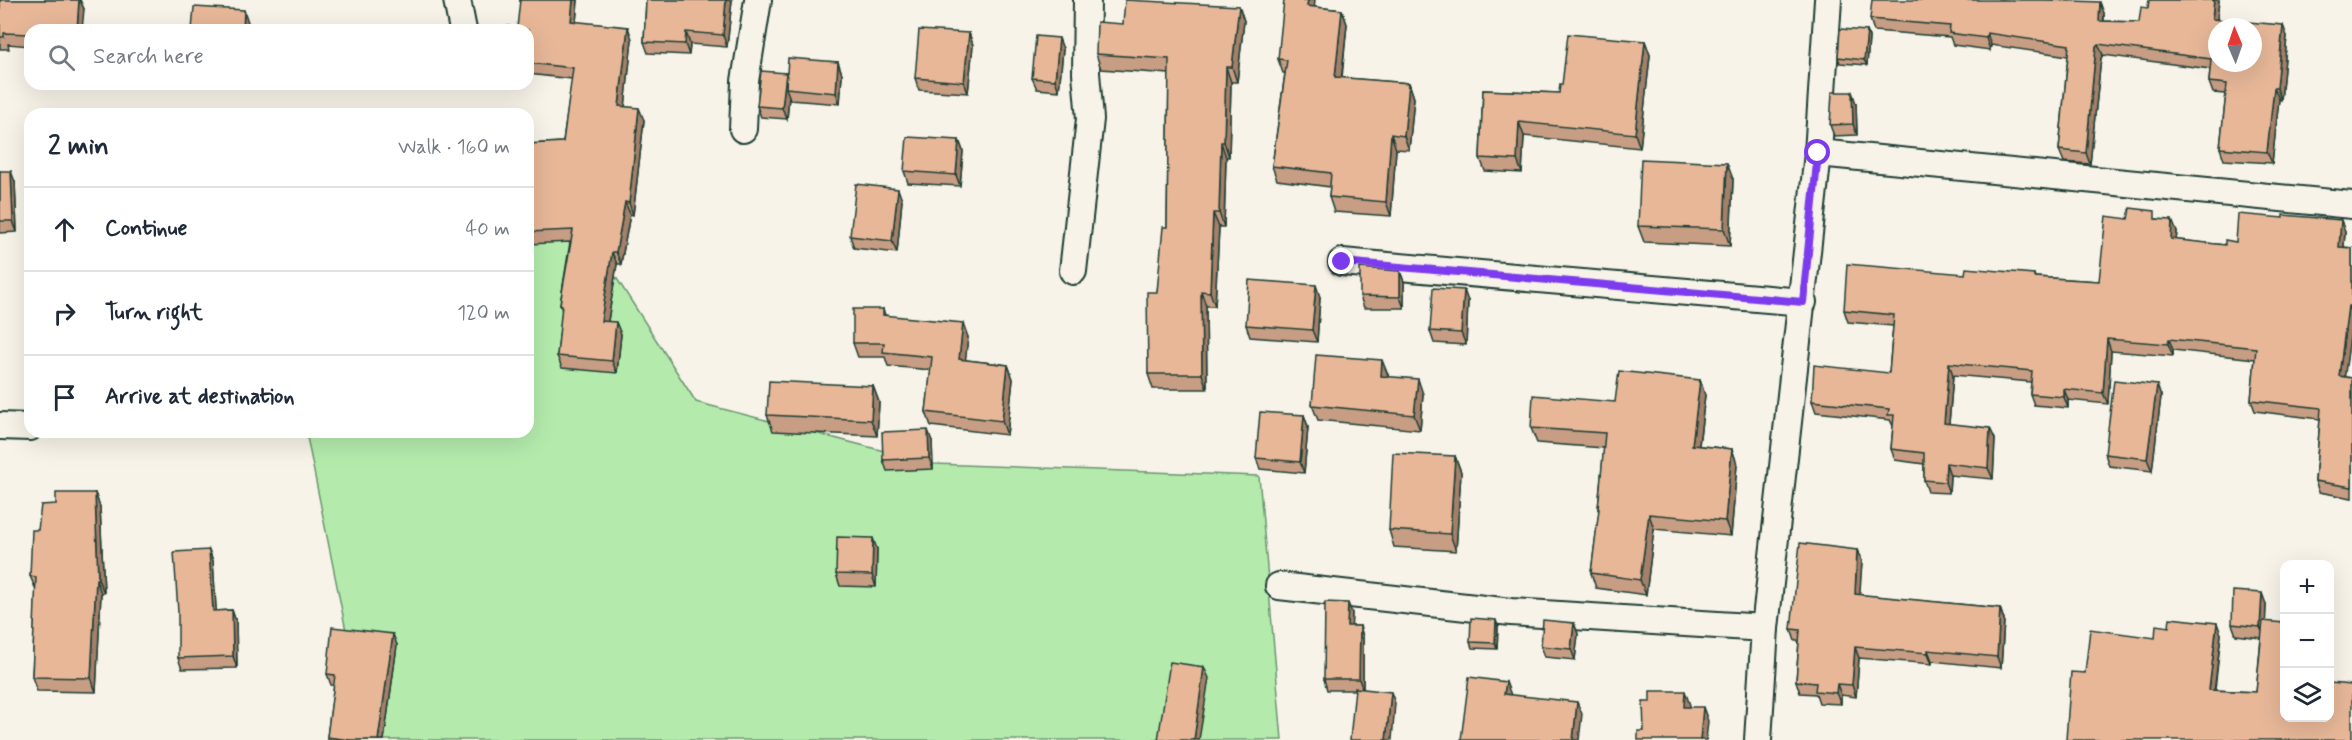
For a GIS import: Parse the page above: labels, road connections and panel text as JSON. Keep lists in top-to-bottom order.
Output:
{
  "north": "top",
  "page": {
    "search": "Search here",
    "heading": ["2 min", "Walk · 160 m"],
    "list": [
      ["Continue", "40 m"],
      ["Turn right", "120 m"],
      "Arrive at destination"
    ],
    "map_buttons": ["+", "−"]
  }
}
